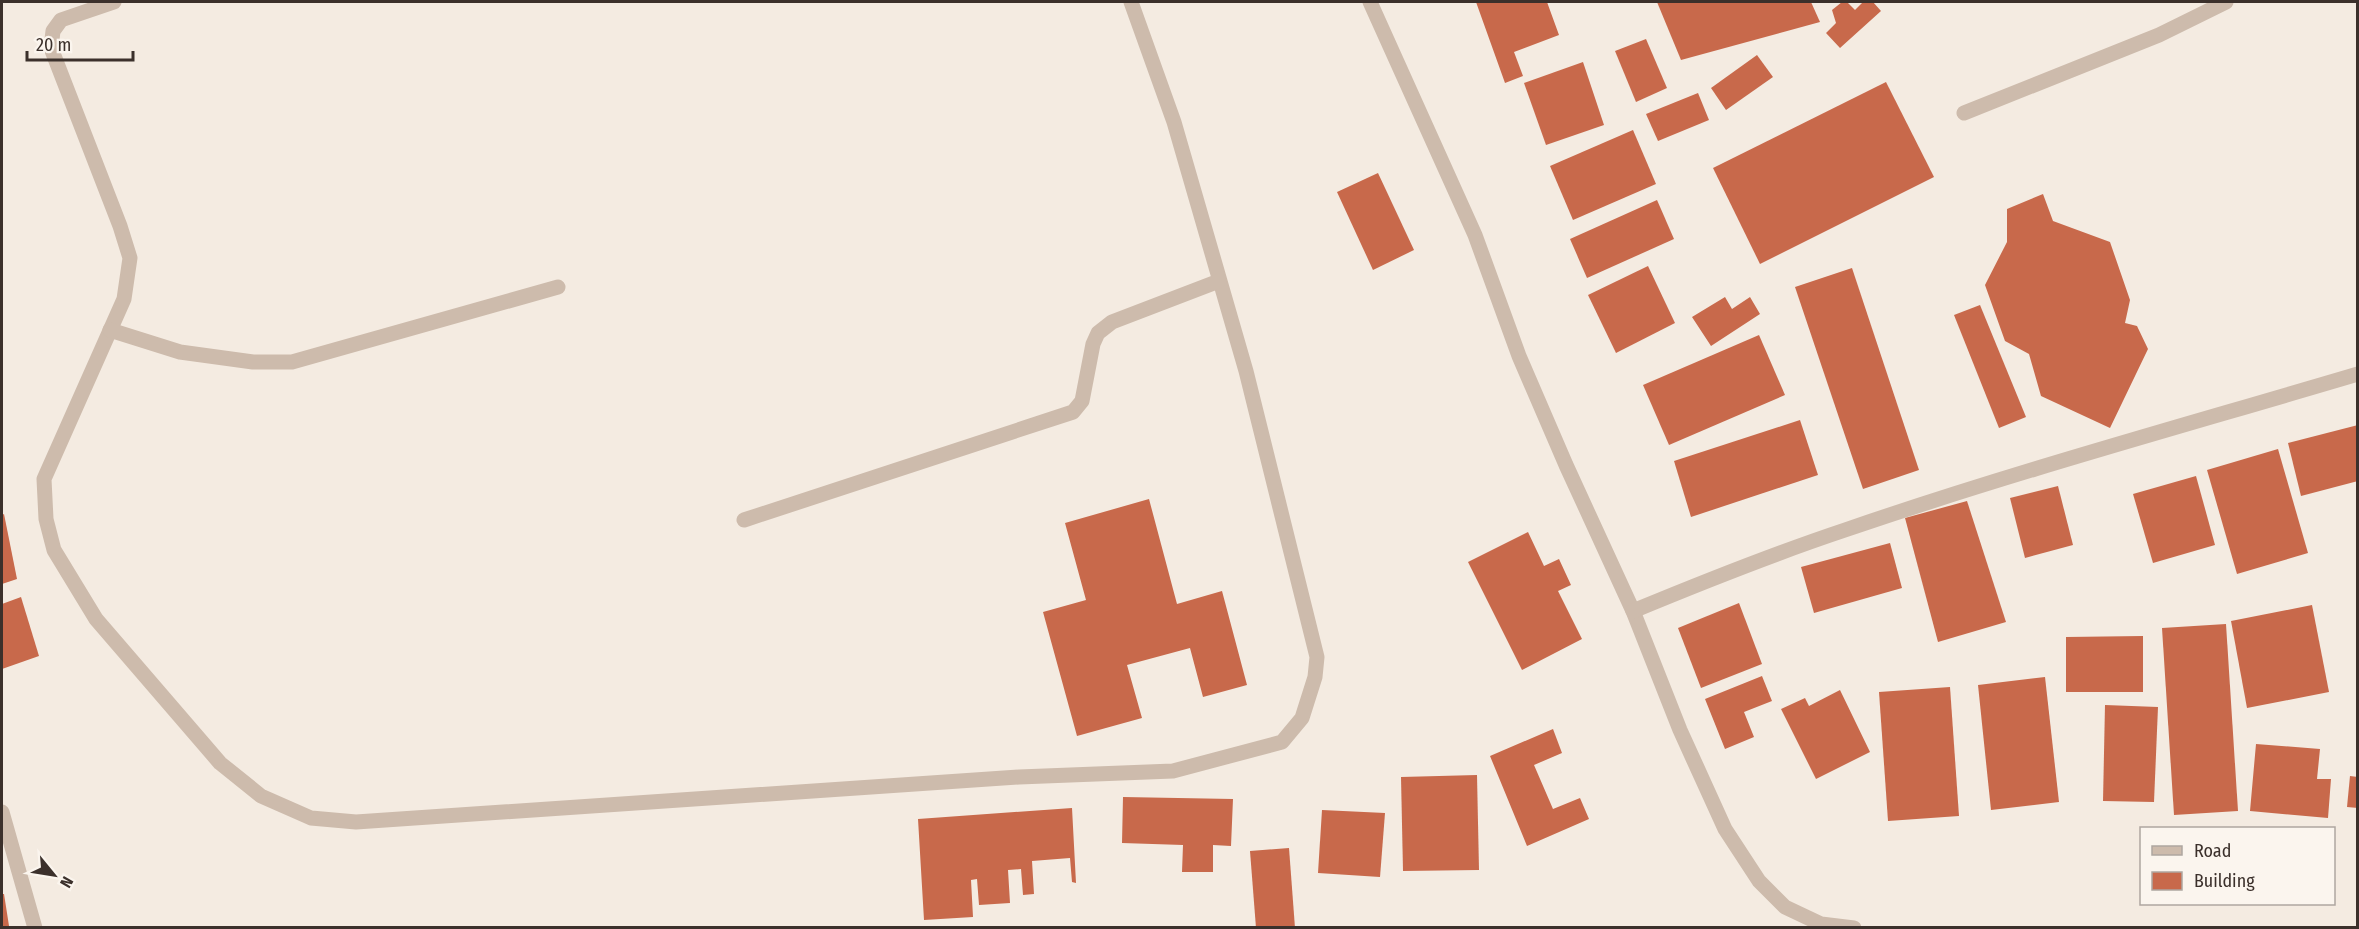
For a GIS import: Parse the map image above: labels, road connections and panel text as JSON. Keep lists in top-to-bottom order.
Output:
{
  "legend": ["Road", "Building"],
  "scale_bar": "20 m",
  "north": "bottom right"
}
